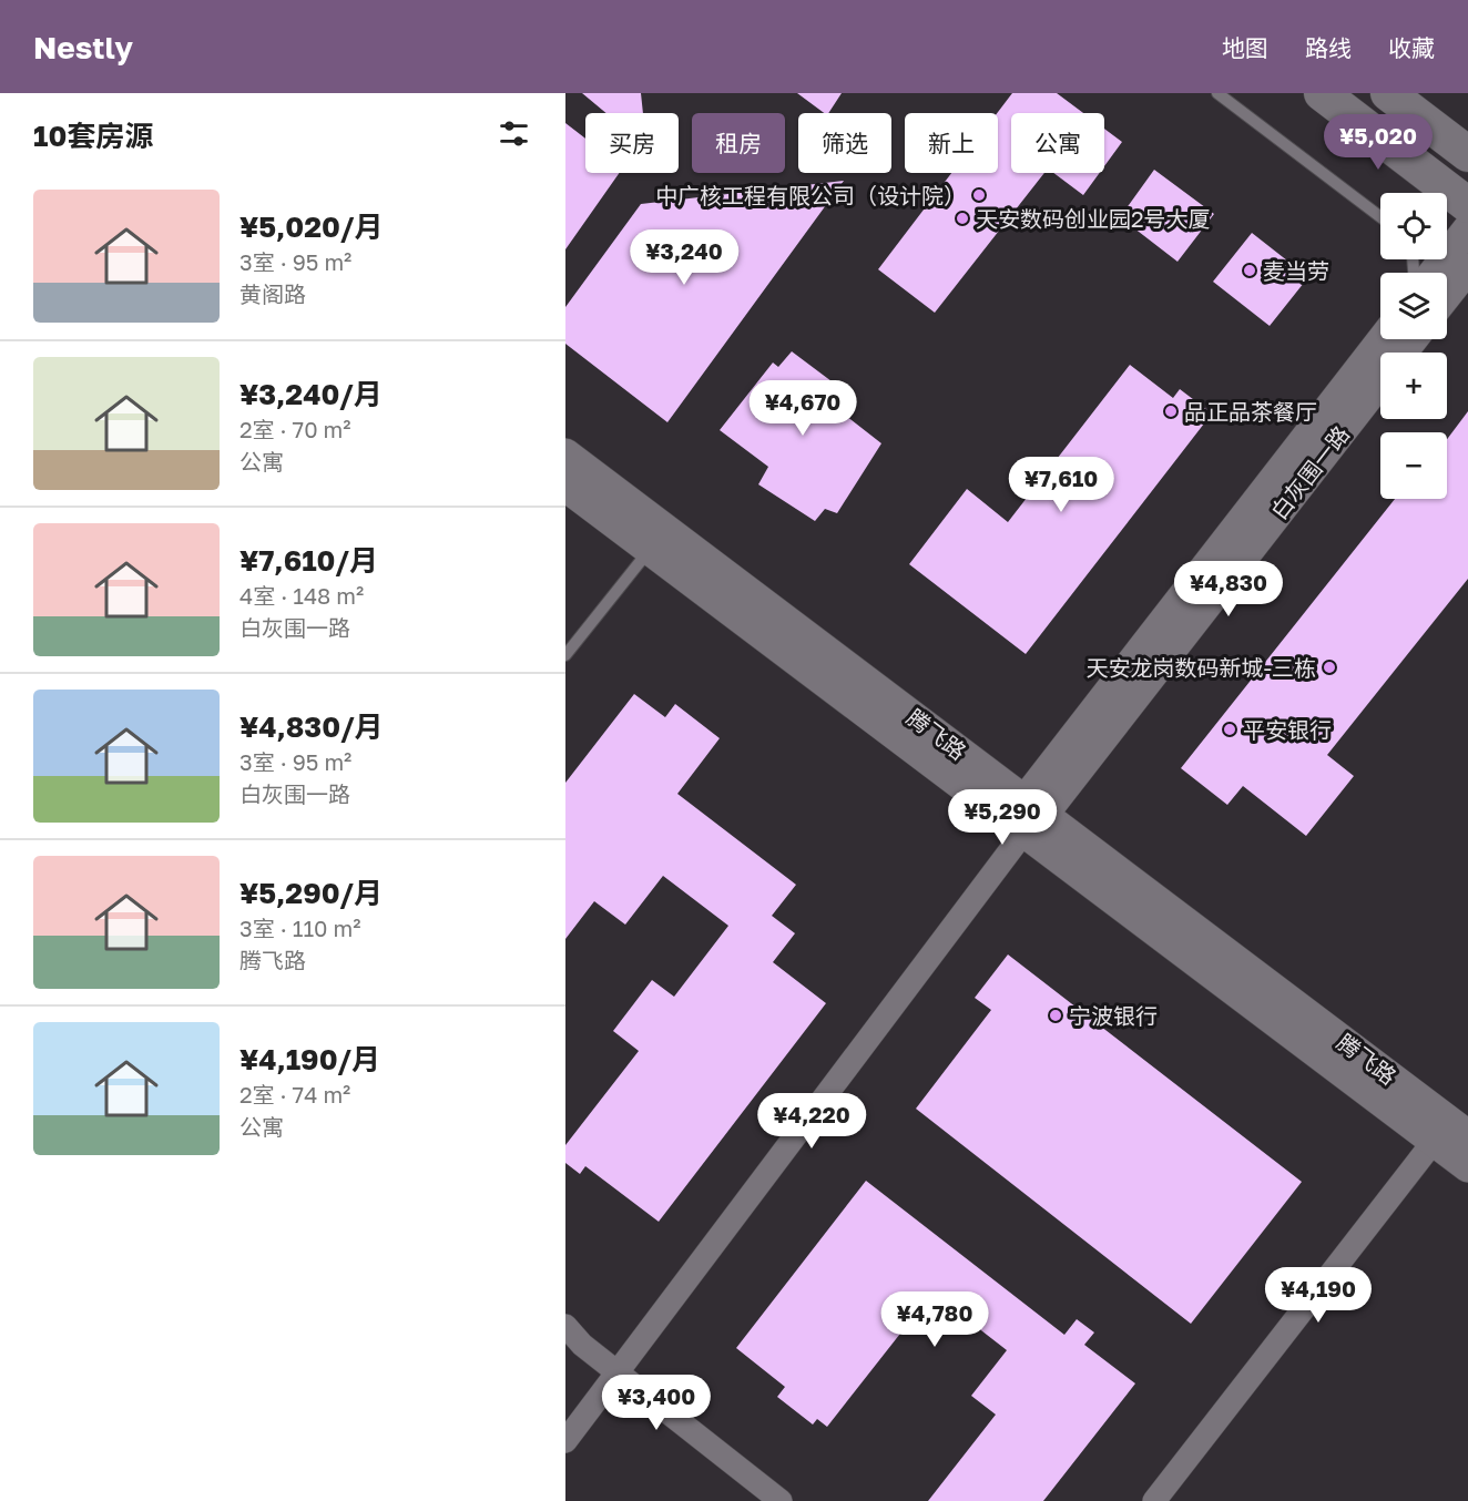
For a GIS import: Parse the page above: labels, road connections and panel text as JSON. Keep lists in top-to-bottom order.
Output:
{
  "streets": {
    "street": ["白灰围一路", "腾飞路"]
  },
  "crossings": [
    ["白灰围一路", "腾飞路"]
  ],
  "places": [
    "中广核工程有限公司（设计院）",
    "天安数码创业园2号大厦",
    "麦当劳",
    "品正品茶餐厅",
    "天安龙岗数码新城-三栋",
    "平安银行",
    "宁波银行"
  ],
  "page": {
    "header": "Nestly",
    "nav": ["地图", "路线", "收藏"],
    "heading": "10套房源",
    "chip": [
      "买房",
      "租房",
      "筛选",
      "新上",
      "公寓"
    ],
    "price": [
      "¥5,020",
      "¥3,240",
      "¥4,670",
      "¥7,610",
      "¥4,830",
      "¥5,290",
      "¥4,220",
      "¥4,190",
      "¥4,780",
      "¥3,400"
    ],
    "list": [
      {
        "name": "¥5,020/月",
        "note": "3室 · 95 m² · 黄阁路"
      },
      {
        "name": "¥3,240/月",
        "note": "2室 · 70 m² · 公寓"
      },
      {
        "name": "¥7,610/月",
        "note": "4室 · 148 m² · 白灰围一路"
      },
      {
        "name": "¥4,830/月",
        "note": "3室 · 95 m² · 白灰围一路"
      },
      {
        "name": "¥5,290/月",
        "note": "3室 · 110 m² · 腾飞路"
      },
      {
        "name": "¥4,190/月",
        "note": "2室 · 74 m² · 公寓"
      }
    ],
    "map_buttons": ["+", "−"]
  }
}
